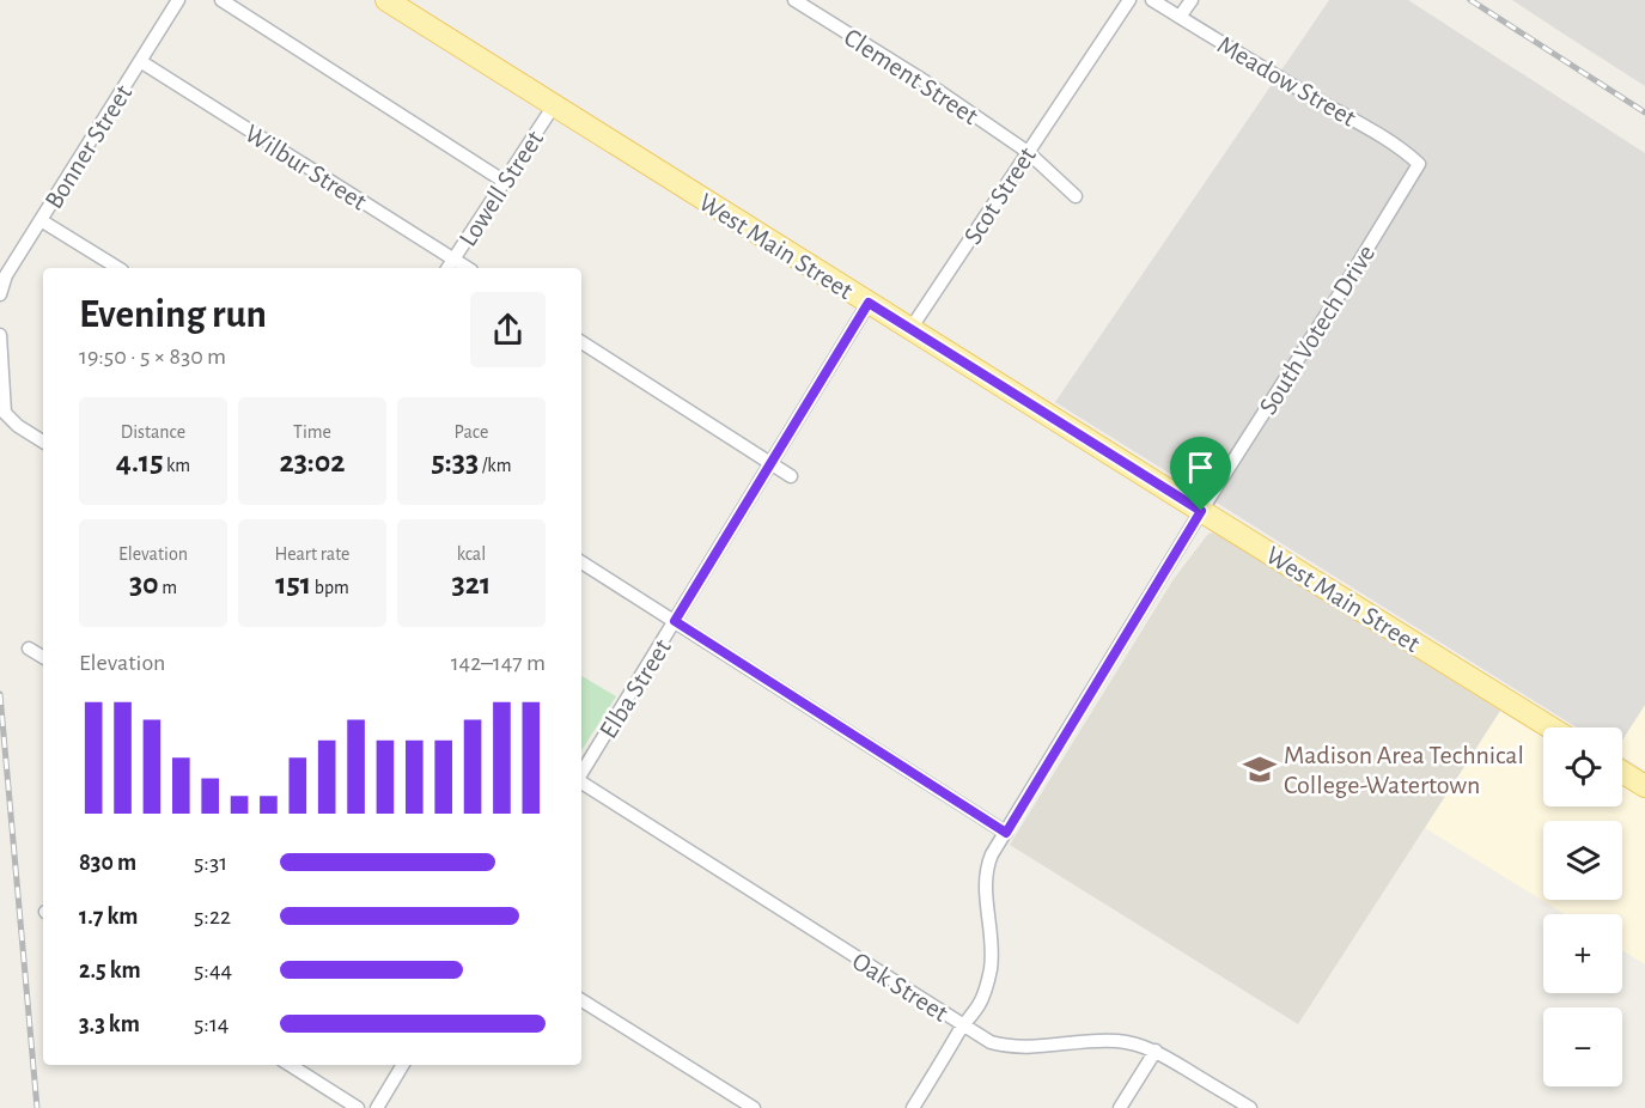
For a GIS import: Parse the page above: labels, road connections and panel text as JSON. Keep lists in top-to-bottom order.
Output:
{
  "streets": {
    "main road": ["West Main Street"],
    "street": [
      "Clement Street",
      "Meadow Street",
      "Bonner Street",
      "Wilbur Street",
      "Lowell Street",
      "Scot Street",
      "South Votech Drive",
      "Elba Street",
      "Oak Street"
    ]
  },
  "crossings": [
    ["Clement Street", "Scot Street"],
    ["Meadow Street", "South Votech Drive"],
    ["Bonner Street", "Wilbur Street"],
    ["Wilbur Street", "Lowell Street"],
    ["Lowell Street", "West Main Street"],
    ["Scot Street", "West Main Street"],
    ["West Main Street", "South Votech Drive"],
    ["West Main Street", "Elba Street"],
    ["South Votech Drive", "Oak Street"]
  ],
  "places": {
    "school or university": ["Madison Area Technical College-Watertown"]
  },
  "page": {
    "heading": ["Evening run", "19:50 · 5 × 830 m"],
    "stats": [
      ["Distance", "4.15 km"],
      ["Time", "23:02"],
      ["Pace", "5:33 /km"],
      ["Elevation", "30 m"],
      ["Heart rate", "151 bpm"],
      ["kcal", "321"]
    ],
    "chart": ["Elevation", "142–147 m"],
    "map_buttons": ["+", "−"],
    "list": [
      {
        "name": "830 m",
        "note": "5:31"
      },
      {
        "name": "1.7 km",
        "note": "5:22"
      },
      {
        "name": "2.5 km",
        "note": "5:44"
      },
      {
        "name": "3.3 km",
        "note": "5:14"
      }
    ]
  }
}
